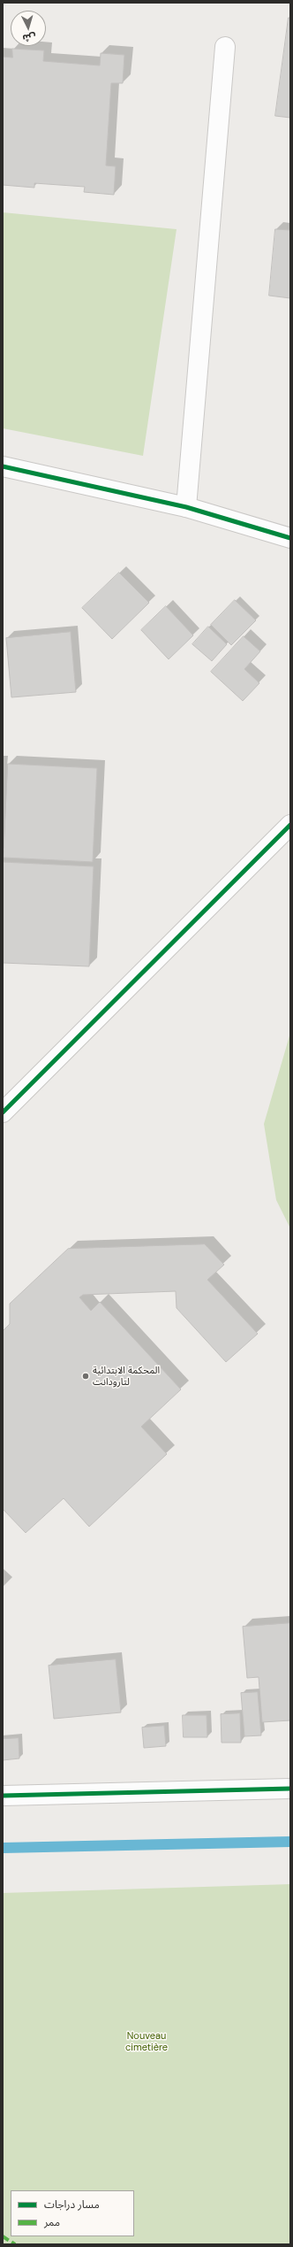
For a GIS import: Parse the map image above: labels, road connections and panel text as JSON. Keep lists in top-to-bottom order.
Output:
{
  "parks": ["Nouveau cimetière"],
  "places": ["المحكمة الابتدائية لتارودانت"],
  "legend": ["مسار دراجات", "ممر"],
  "north": "bottom"
}
